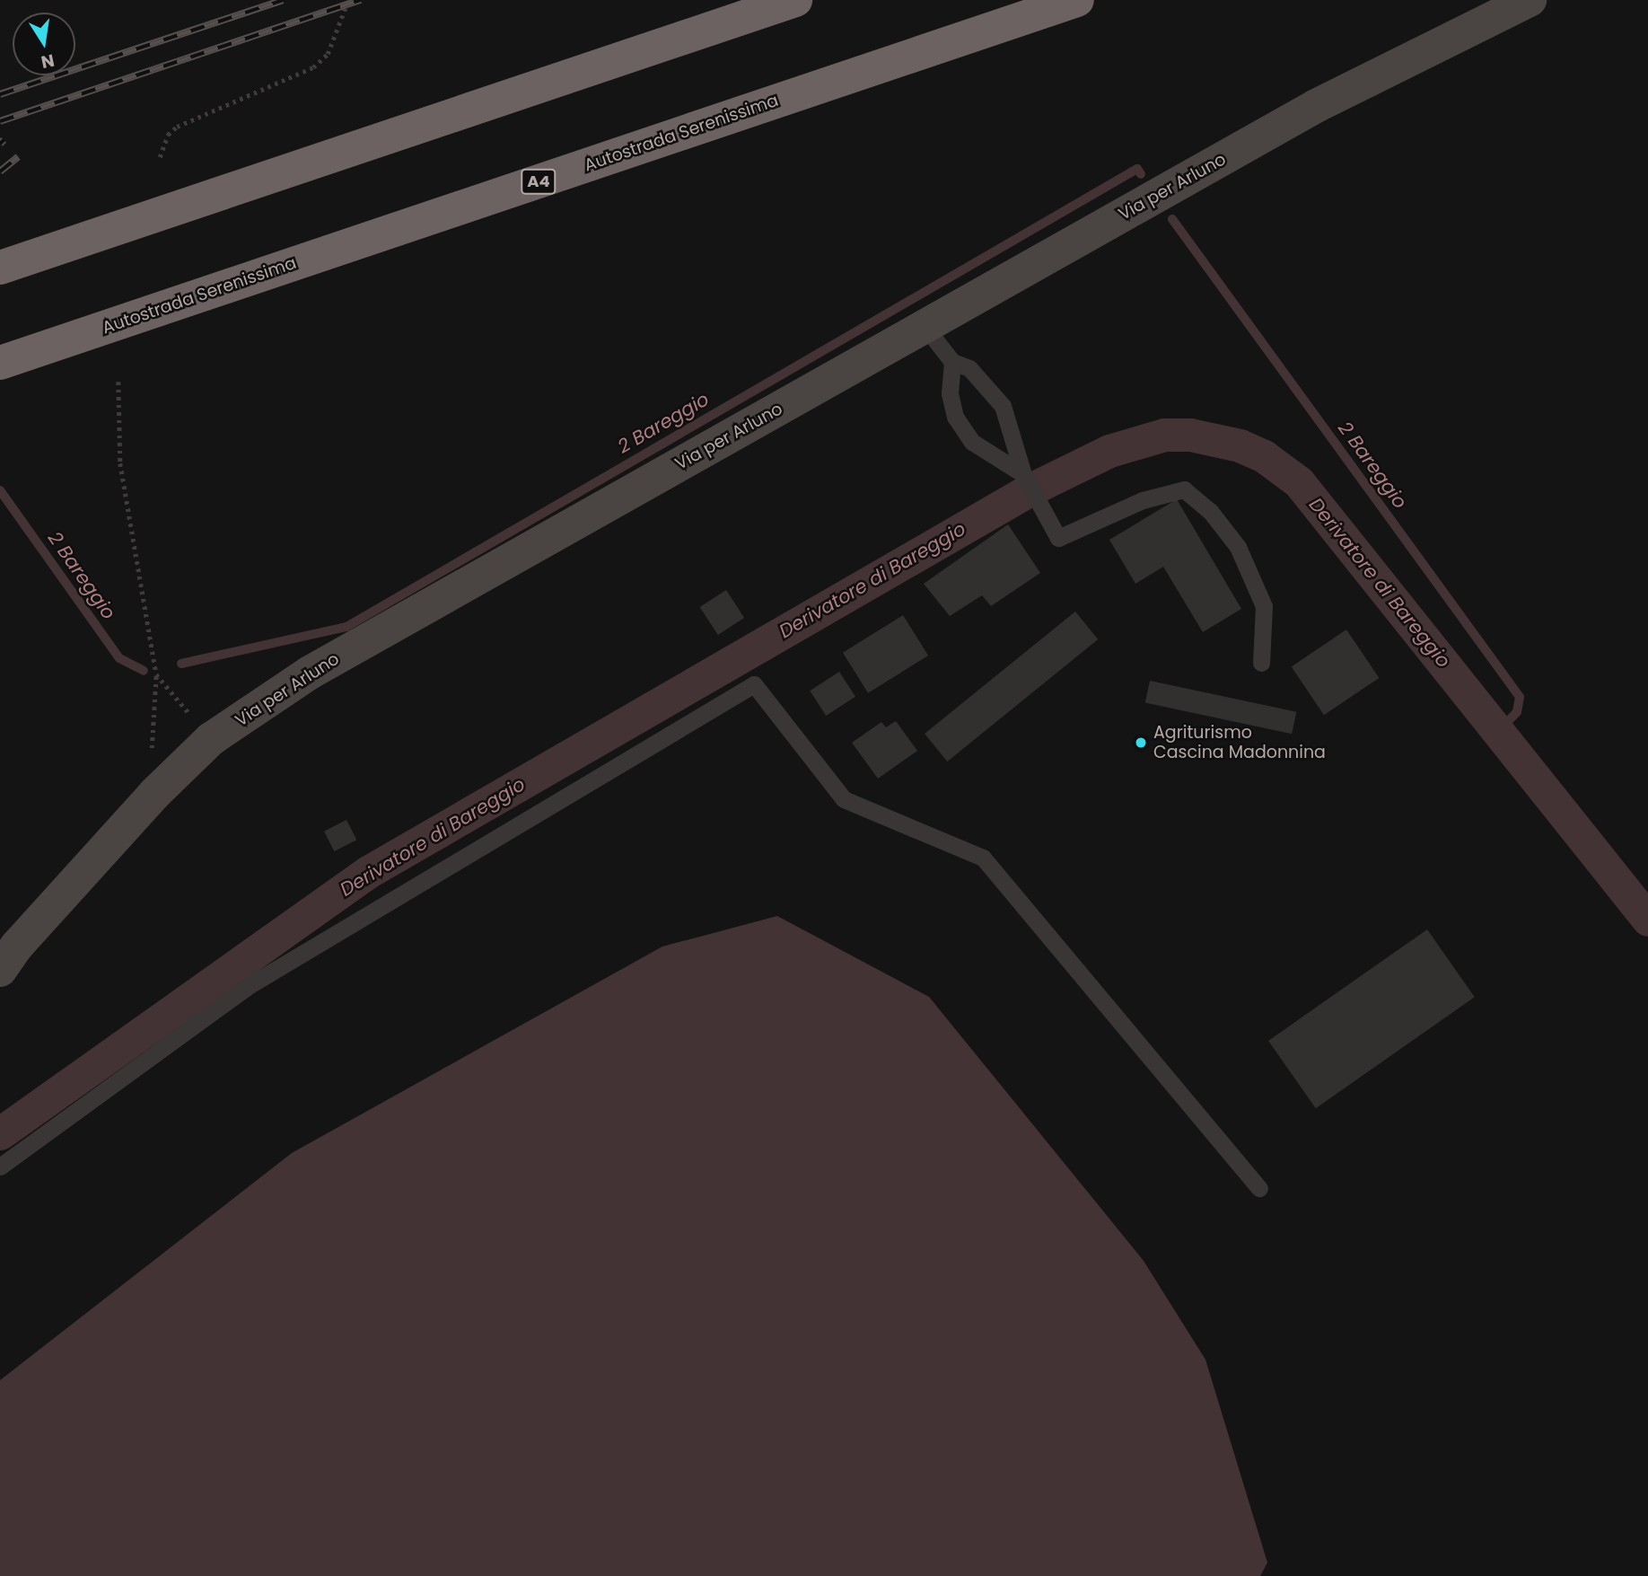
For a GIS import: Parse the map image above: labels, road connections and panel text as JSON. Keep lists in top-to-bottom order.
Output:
{
  "streets": {
    "highway": ["Autostrada Serenissima", "A4"],
    "street": ["Via per Arluno"]
  },
  "water": ["2 Bareggio", "Derivatore di Bareggio"],
  "places": ["Agriturismo Cascina Madonnina"],
  "north": "bottom"
}
